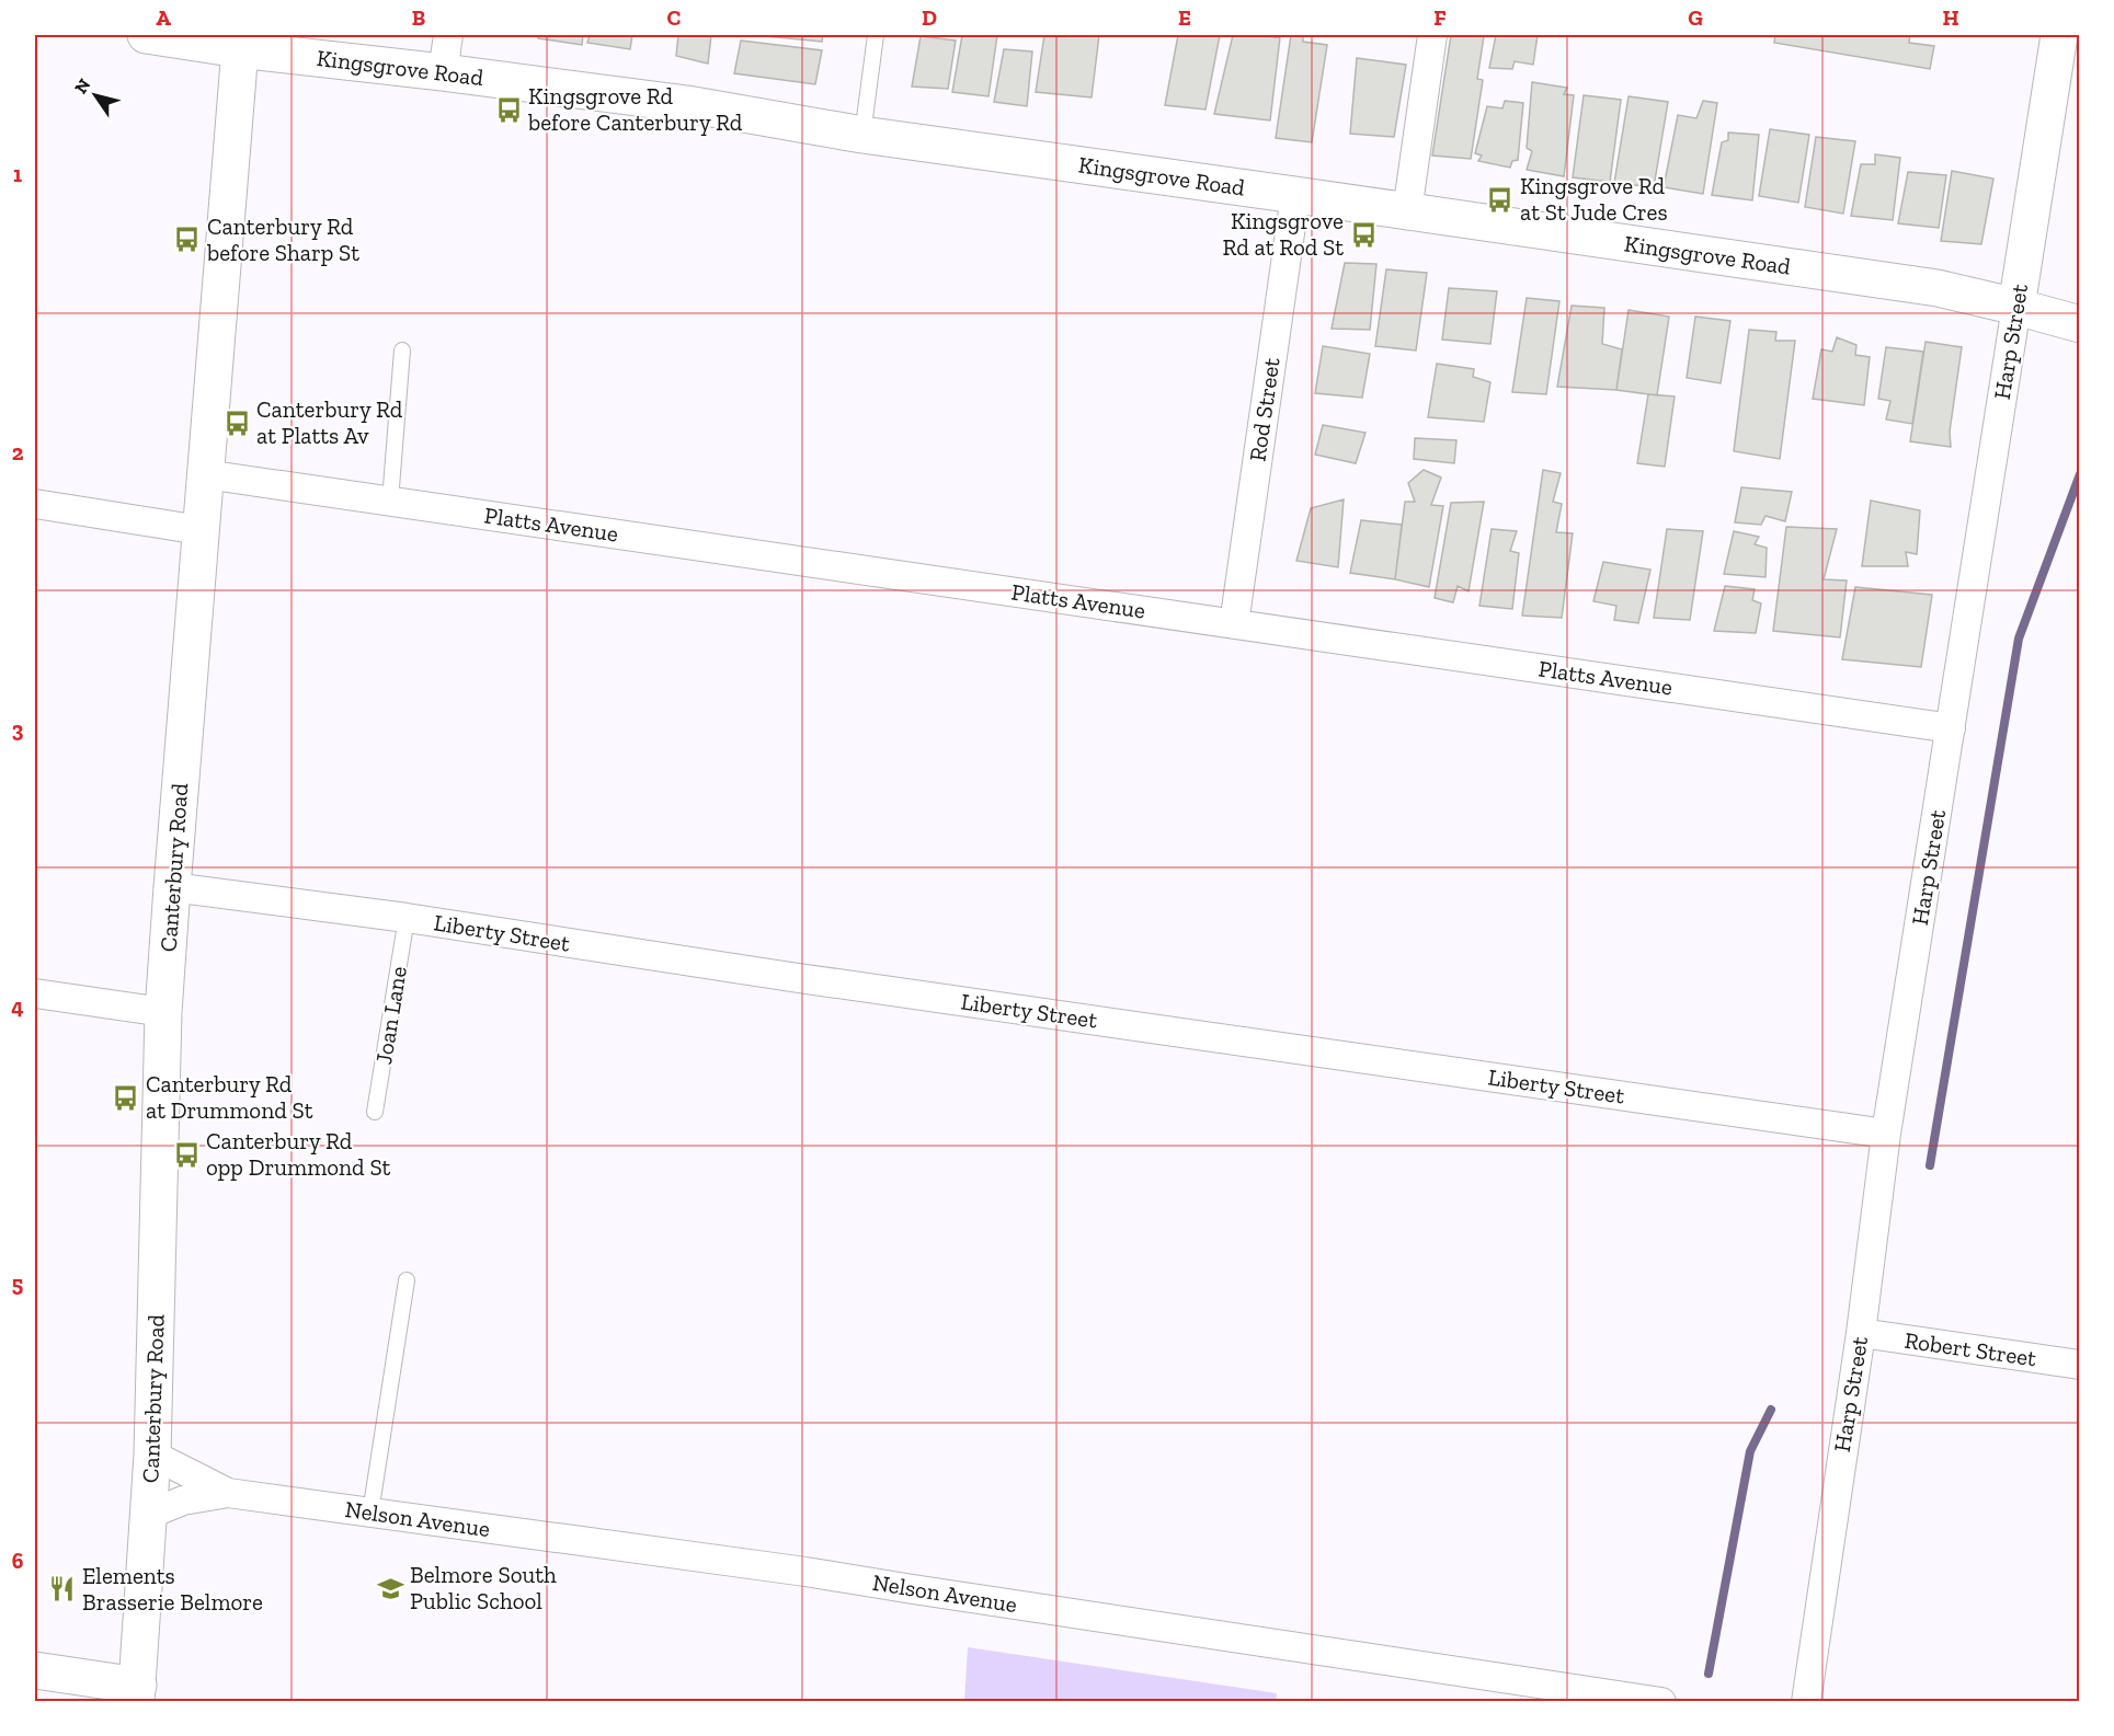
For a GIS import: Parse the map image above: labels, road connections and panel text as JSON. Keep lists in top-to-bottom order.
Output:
{
  "streets": {
    "main road": ["Kingsgrove Road", "Harp Street", "Canterbury Road"],
    "street": [
      "Rod Street",
      "Platts Avenue",
      "Liberty Street",
      "Robert Street",
      "Nelson Avenue"
    ],
    "lane": ["Joan Lane"]
  },
  "crossings": [
    ["Kingsgrove Road", "Harp Street"],
    ["Kingsgrove Road", "Rod Street"],
    ["Kingsgrove Road", "Canterbury Road"],
    ["Harp Street", "Platts Avenue"],
    ["Harp Street", "Liberty Street"],
    ["Harp Street", "Robert Street"],
    ["Rod Street", "Platts Avenue"],
    ["Platts Avenue", "Canterbury Road"],
    ["Canterbury Road", "Liberty Street"],
    ["Canterbury Road", "Nelson Avenue"],
    ["Liberty Street", "Joan Lane"]
  ],
  "places": {
    "bus stop": [
      "Kingsgrove Rd before Canterbury Rd",
      "Kingsgrove Rd at St Jude Cres",
      "Kingsgrove Rd at Rod St",
      "Canterbury Rd before Sharp St",
      "Canterbury Rd at Platts Av",
      "Canterbury Rd at Drummond St",
      "Canterbury Rd opp Drummond St"
    ],
    "school or university": ["Belmore South Public School"],
    "restaurant": ["Elements Brasserie Belmore"]
  },
  "north": "top left",
  "grid": {
    "columns": [
      "A",
      "B",
      "C",
      "D",
      "E",
      "F",
      "G",
      "H"
    ],
    "rows": [
      "1",
      "2",
      "3",
      "4",
      "5",
      "6"
    ]
  }
}
